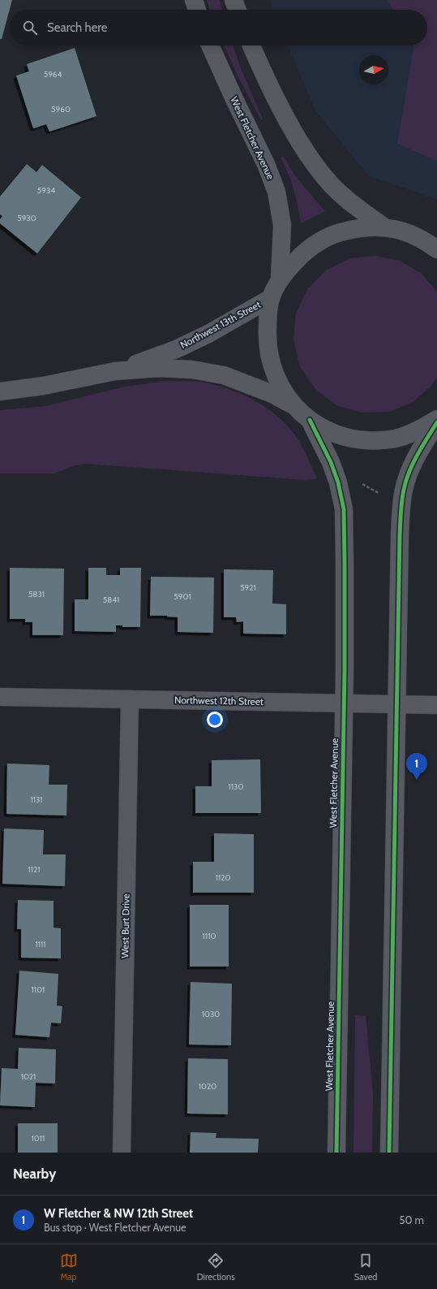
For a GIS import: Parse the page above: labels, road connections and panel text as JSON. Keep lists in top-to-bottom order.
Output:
{
  "streets": {
    "main road": ["West Fletcher Avenue", "Northwest 13th Street"],
    "street": ["Northwest 12th Street", "West Burt Drive"]
  },
  "crossings": [
    ["West Fletcher Avenue", "Northwest 12th Street"],
    ["Northwest 12th Street", "West Burt Drive"]
  ],
  "house_numbers": [
    "5964",
    "5960",
    "5934",
    "5930",
    "5921",
    "5831",
    "5901",
    "5841",
    "1130",
    "1131",
    "1121",
    "1120",
    "1110",
    "1111",
    "1101",
    "1030",
    "1021",
    "1020",
    "1011"
  ],
  "north": "right",
  "page": {
    "search": "Search here",
    "pins": "1",
    "heading": "Nearby",
    "list": [
      {
        "mark": "1",
        "name": "W Fletcher & NW 12th Street",
        "note": "Bus stop · West Fletcher Avenue",
        "value": "50 m"
      }
    ],
    "nav": ["Map", "Directions", "Saved"]
  }
}
